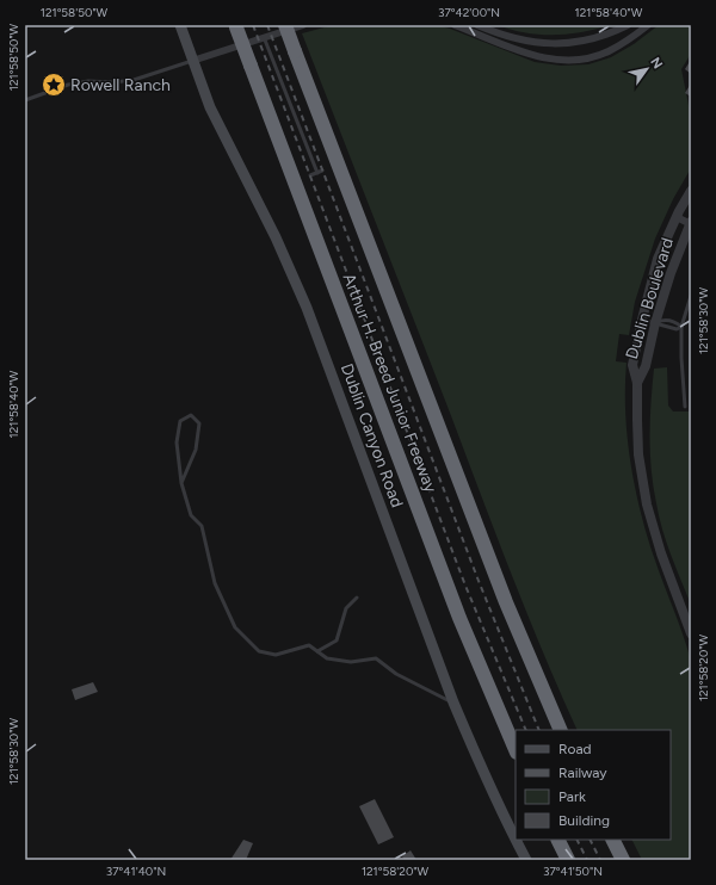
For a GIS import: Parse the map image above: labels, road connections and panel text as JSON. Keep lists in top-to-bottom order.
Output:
{
  "streets": {
    "highway": ["Arthur H. Breed Junior Freeway"],
    "main road": ["Dublin Canyon Road"],
    "street": ["Dublin Boulevard"]
  },
  "places": {
    "place": ["Rowell Ranch"]
  },
  "legend": [
    "Road",
    "Railway",
    "Park",
    "Building"
  ],
  "north": "top right",
  "coordinates": [
    "121°58'50\"W",
    "37°42'00\"N",
    "121°58'40\"W",
    "121°58'30\"W",
    "121°58'20\"W",
    "37°41'40\"N",
    "37°41'50\"N"
  ]
}
